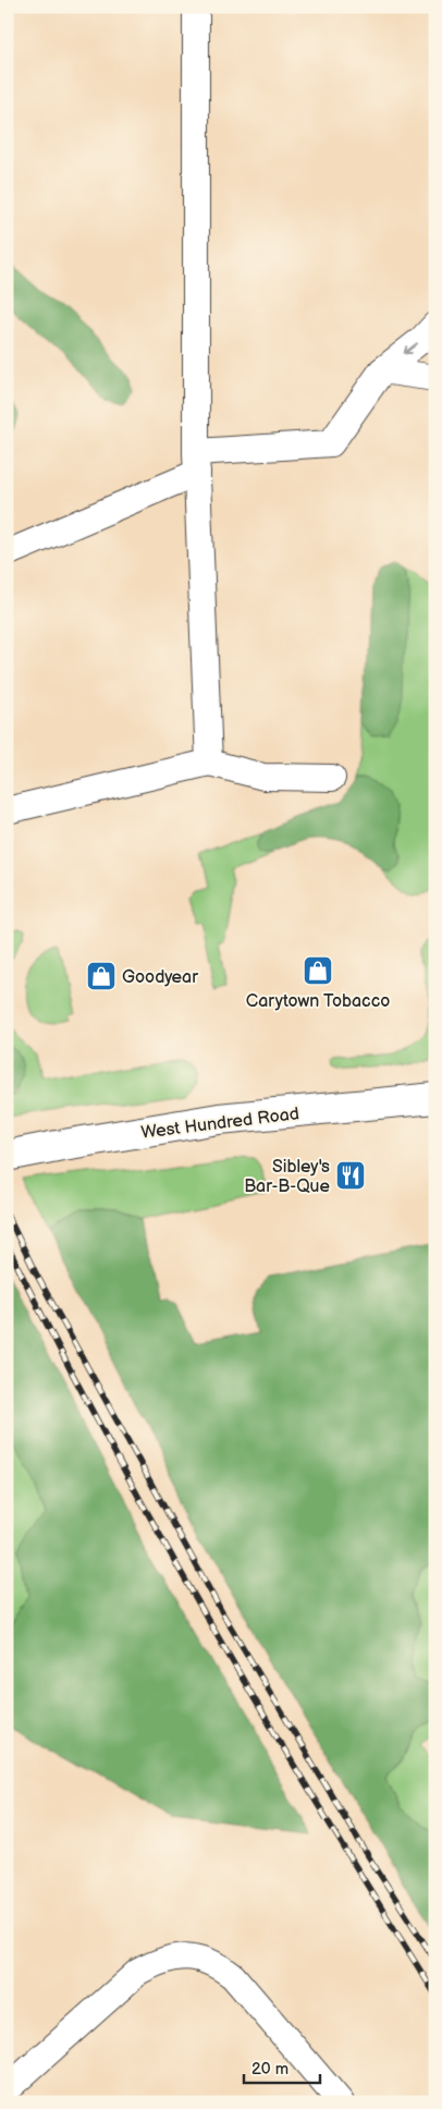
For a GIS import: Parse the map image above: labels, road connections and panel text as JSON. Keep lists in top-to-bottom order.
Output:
{
  "streets": {
    "main road": ["West Hundred Road"]
  },
  "places": {
    "shop": ["Carytown Tobacco", "Goodyear"],
    "restaurant": ["Sibley's Bar-B-Que"]
  },
  "scale_bar": "20 m"
}
